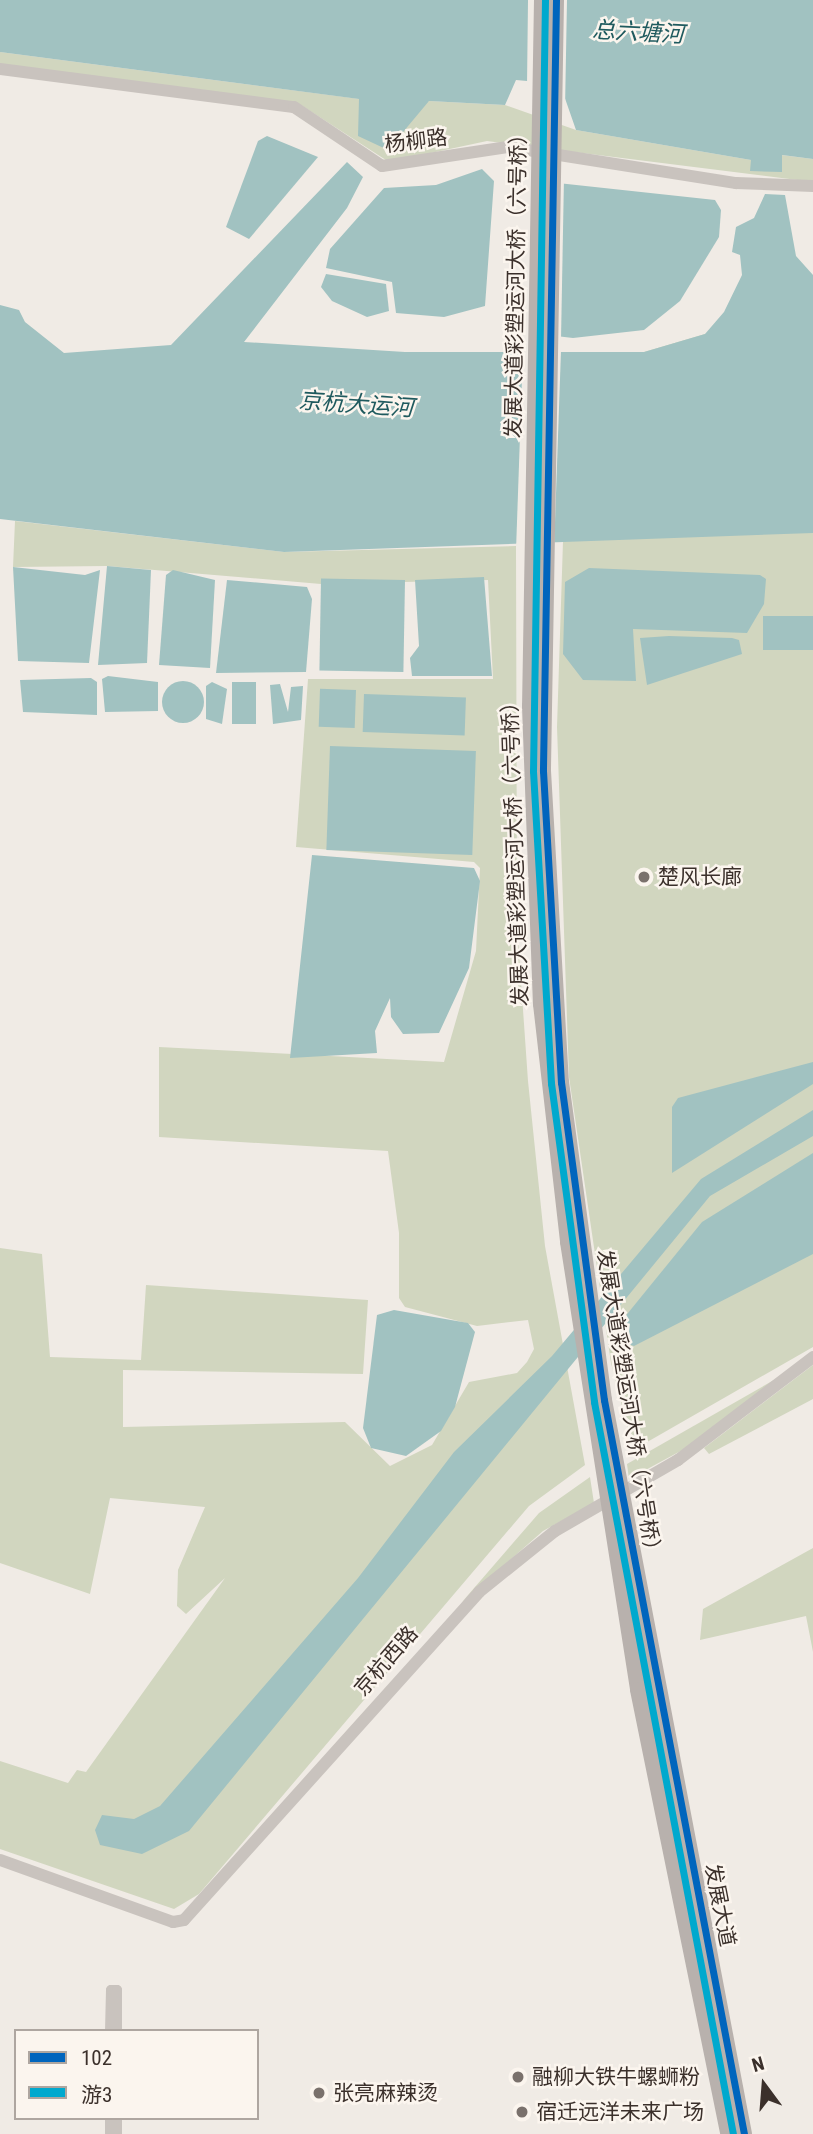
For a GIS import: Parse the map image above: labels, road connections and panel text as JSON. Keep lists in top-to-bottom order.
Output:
{
  "streets": {
    "main road": ["发展大道彩塑运河大桥（六号桥）", "发展大道"],
    "street": ["杨柳路", "京杭西路"]
  },
  "crossings": [
    ["发展大道彩塑运河大桥（六号桥）", "发展大道"]
  ],
  "water": ["总六塘河", "京杭大运河"],
  "places": [
    "楚风长廊",
    "融柳大铁牛螺蛳粉",
    "张亮麻辣烫",
    "宿迁远洋未来广场"
  ],
  "lines": ["transit line 102", "transit line 游3"],
  "legend": ["102", "游3"],
  "north": "top"
}
